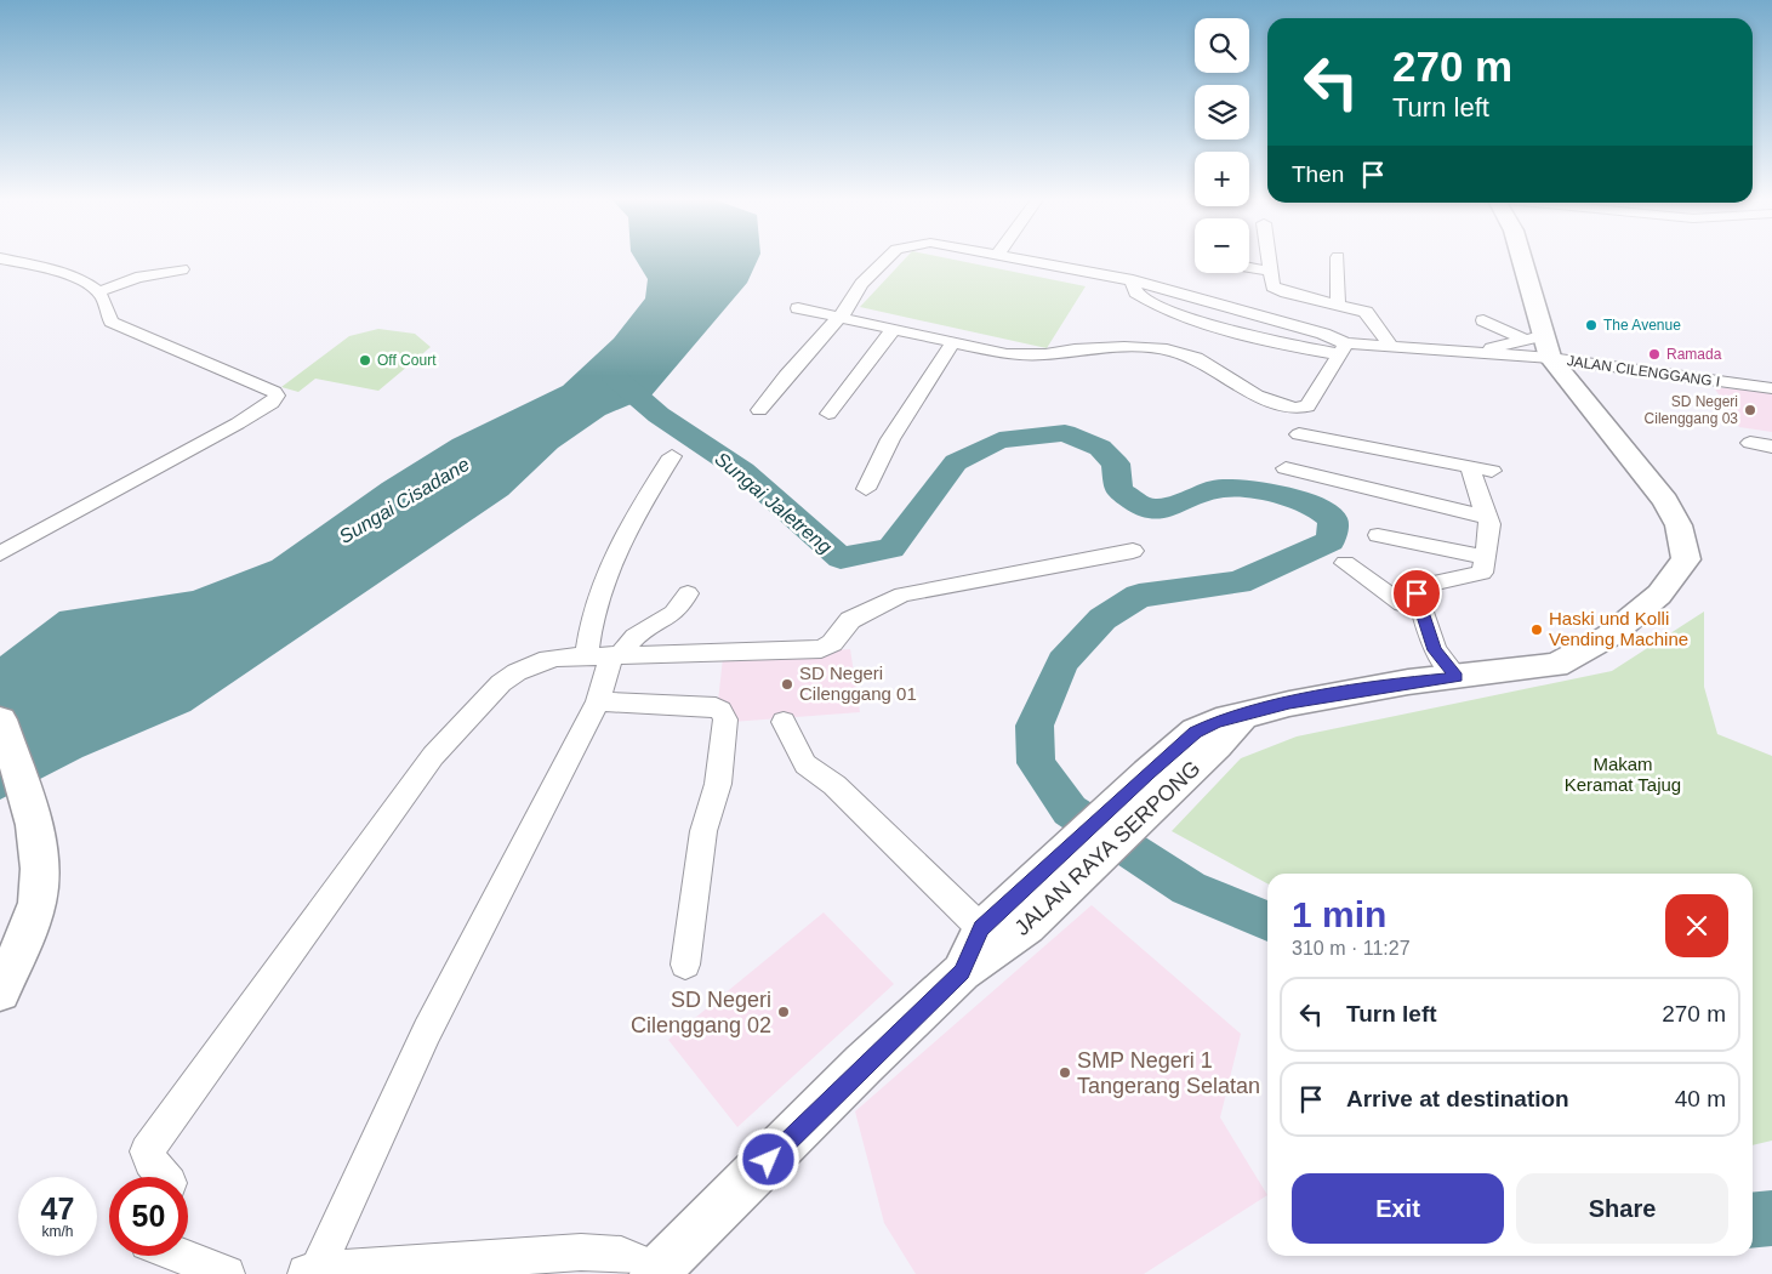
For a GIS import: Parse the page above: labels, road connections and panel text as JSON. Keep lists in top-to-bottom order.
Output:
{
  "streets": {
    "main road": ["JALAN RAYA SERPONG"],
    "street": ["JALAN CILENGGANG I"]
  },
  "crossings": [
    ["JALAN CILENGGANG I", "JALAN RAYA SERPONG"]
  ],
  "water": ["Sungai Cisadane", "Sungai Jaletreng"],
  "parks": ["Makam Keramat Tajug"],
  "places": [
    "The Avenue",
    "Ramada",
    "Off Court",
    "SD Negeri Cilenggang 03",
    "Haski und Kolli Vending Machine",
    "SD Negeri Cilenggang 01",
    "SD Negeri Cilenggang 02",
    "SMP Negeri 1 Tangerang Selatan"
  ],
  "page": {
    "map_buttons": ["+", "−"],
    "turn": ["270 m", "Turn left"],
    "then": "Then",
    "heading": ["1 min", "310 m · 11:27"],
    "list": [
      {
        "name": "Turn left",
        "value": "270 m"
      },
      {
        "name": "Arrive at destination",
        "value": "40 m"
      }
    ],
    "buttons": ["Exit", "Share"],
    "speed": "47 km/h",
    "limit": "50"
  }
}
